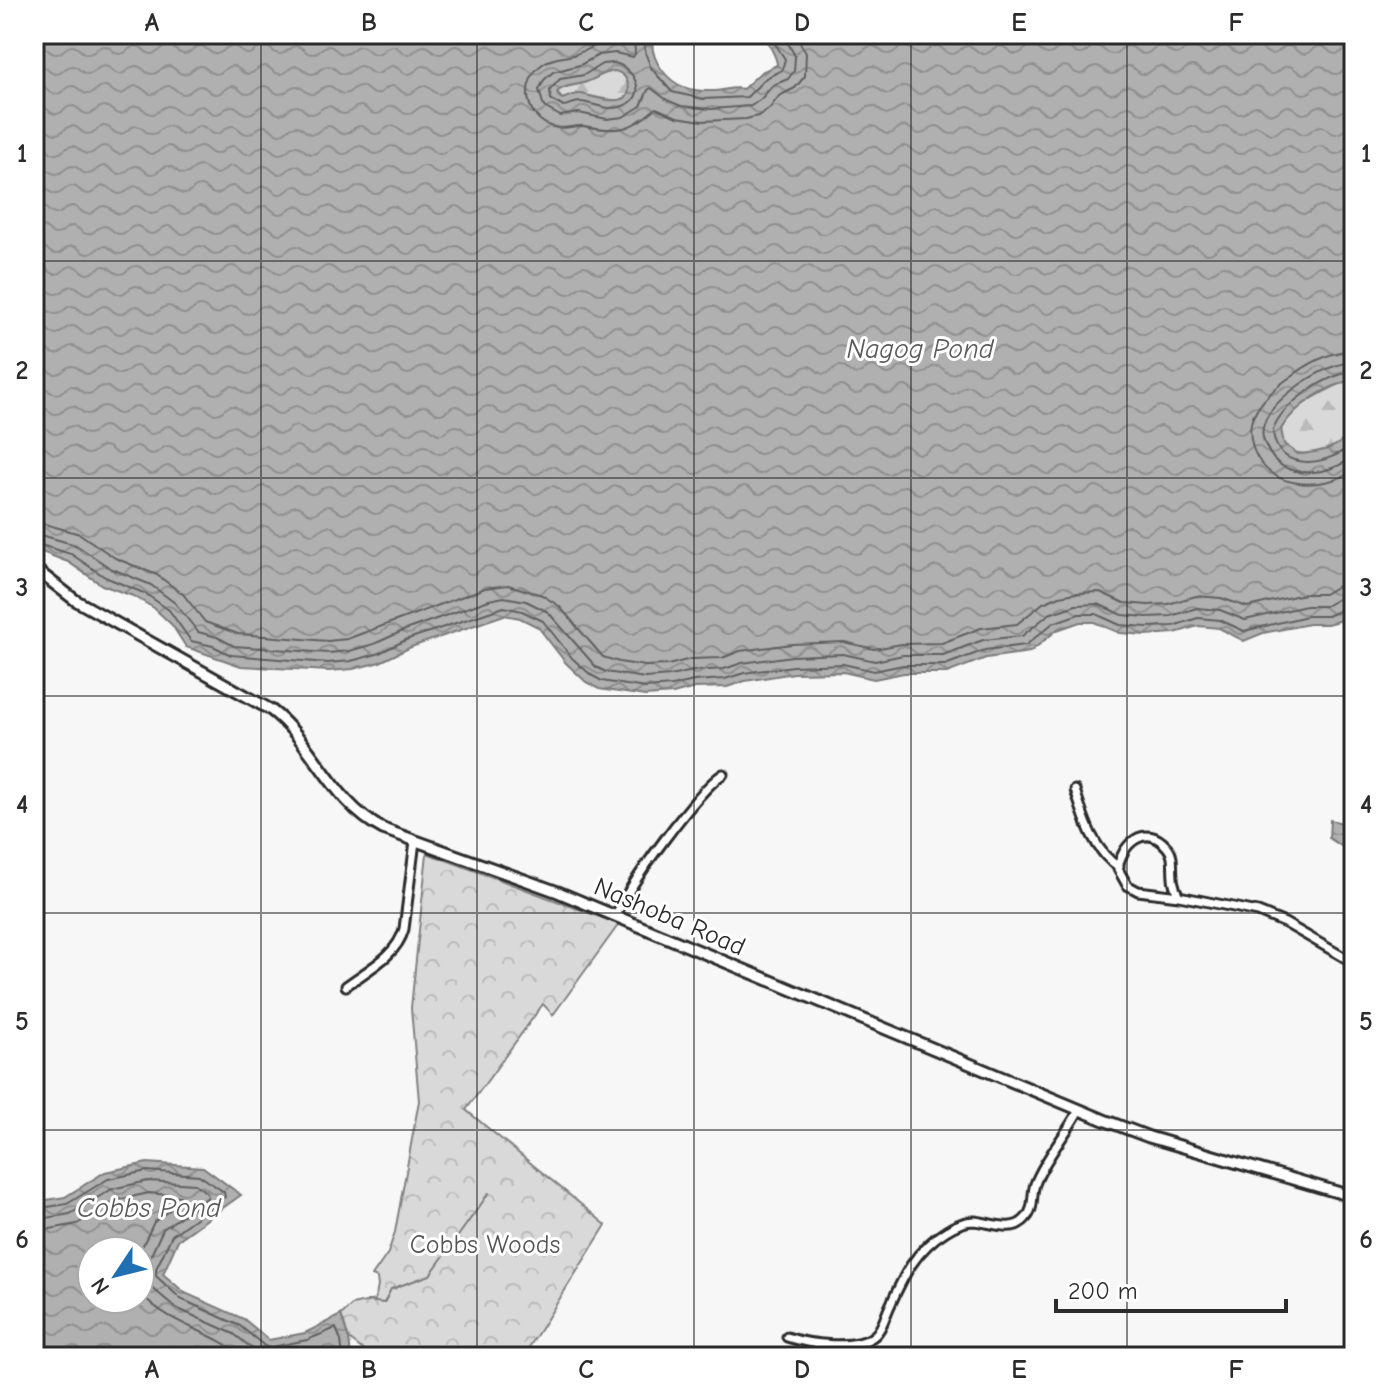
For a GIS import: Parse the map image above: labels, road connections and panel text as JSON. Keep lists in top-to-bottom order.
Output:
{
  "streets": {
    "street": ["Nashoba Road"]
  },
  "water": ["Nagog Pond", "Cobbs Pond"],
  "parks": ["Cobbs Woods"],
  "scale_bar": "200 m",
  "north": "bottom left",
  "grid": {
    "columns": [
      "A",
      "B",
      "C",
      "D",
      "E",
      "F"
    ],
    "rows": [
      "1",
      "2",
      "3",
      "4",
      "5",
      "6"
    ]
  }
}
